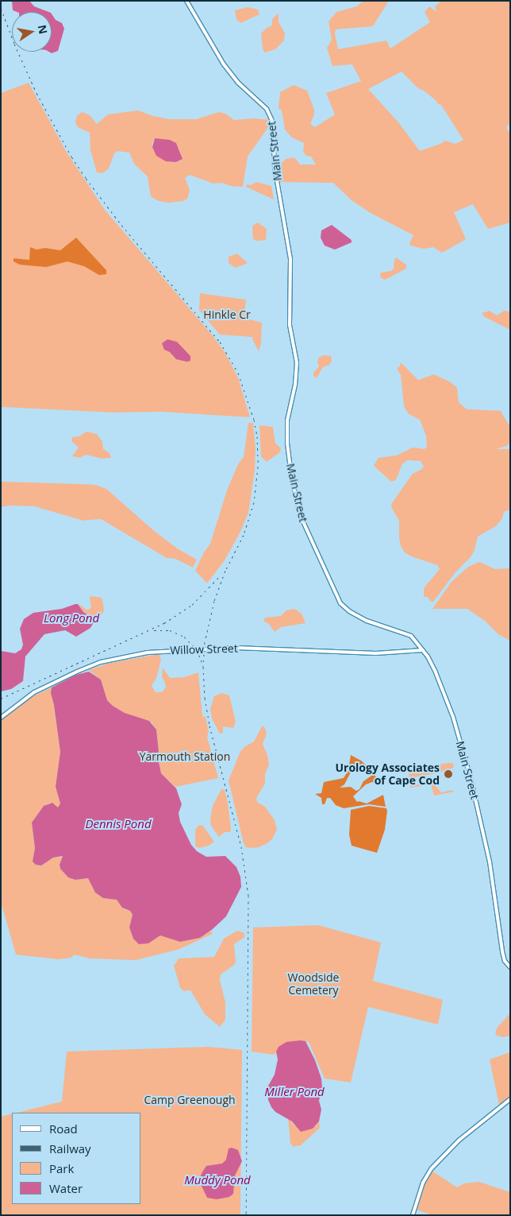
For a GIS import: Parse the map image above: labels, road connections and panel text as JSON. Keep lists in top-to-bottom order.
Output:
{
  "streets": {
    "main road": ["Main Street", "Willow Street"]
  },
  "crossings": [
    ["Main Street", "Willow Street"]
  ],
  "water": [
    "Long Pond",
    "Dennis Pond",
    "Miller Pond",
    "Muddy Pond"
  ],
  "parks": [
    "Hinkle Cr",
    "Yarmouth Station",
    "Woodside Cemetery",
    "Camp Greenough"
  ],
  "places": ["Urology Associates of Cape Cod"],
  "legend": [
    "Road",
    "Railway",
    "Park",
    "Water"
  ],
  "north": "right"
}
